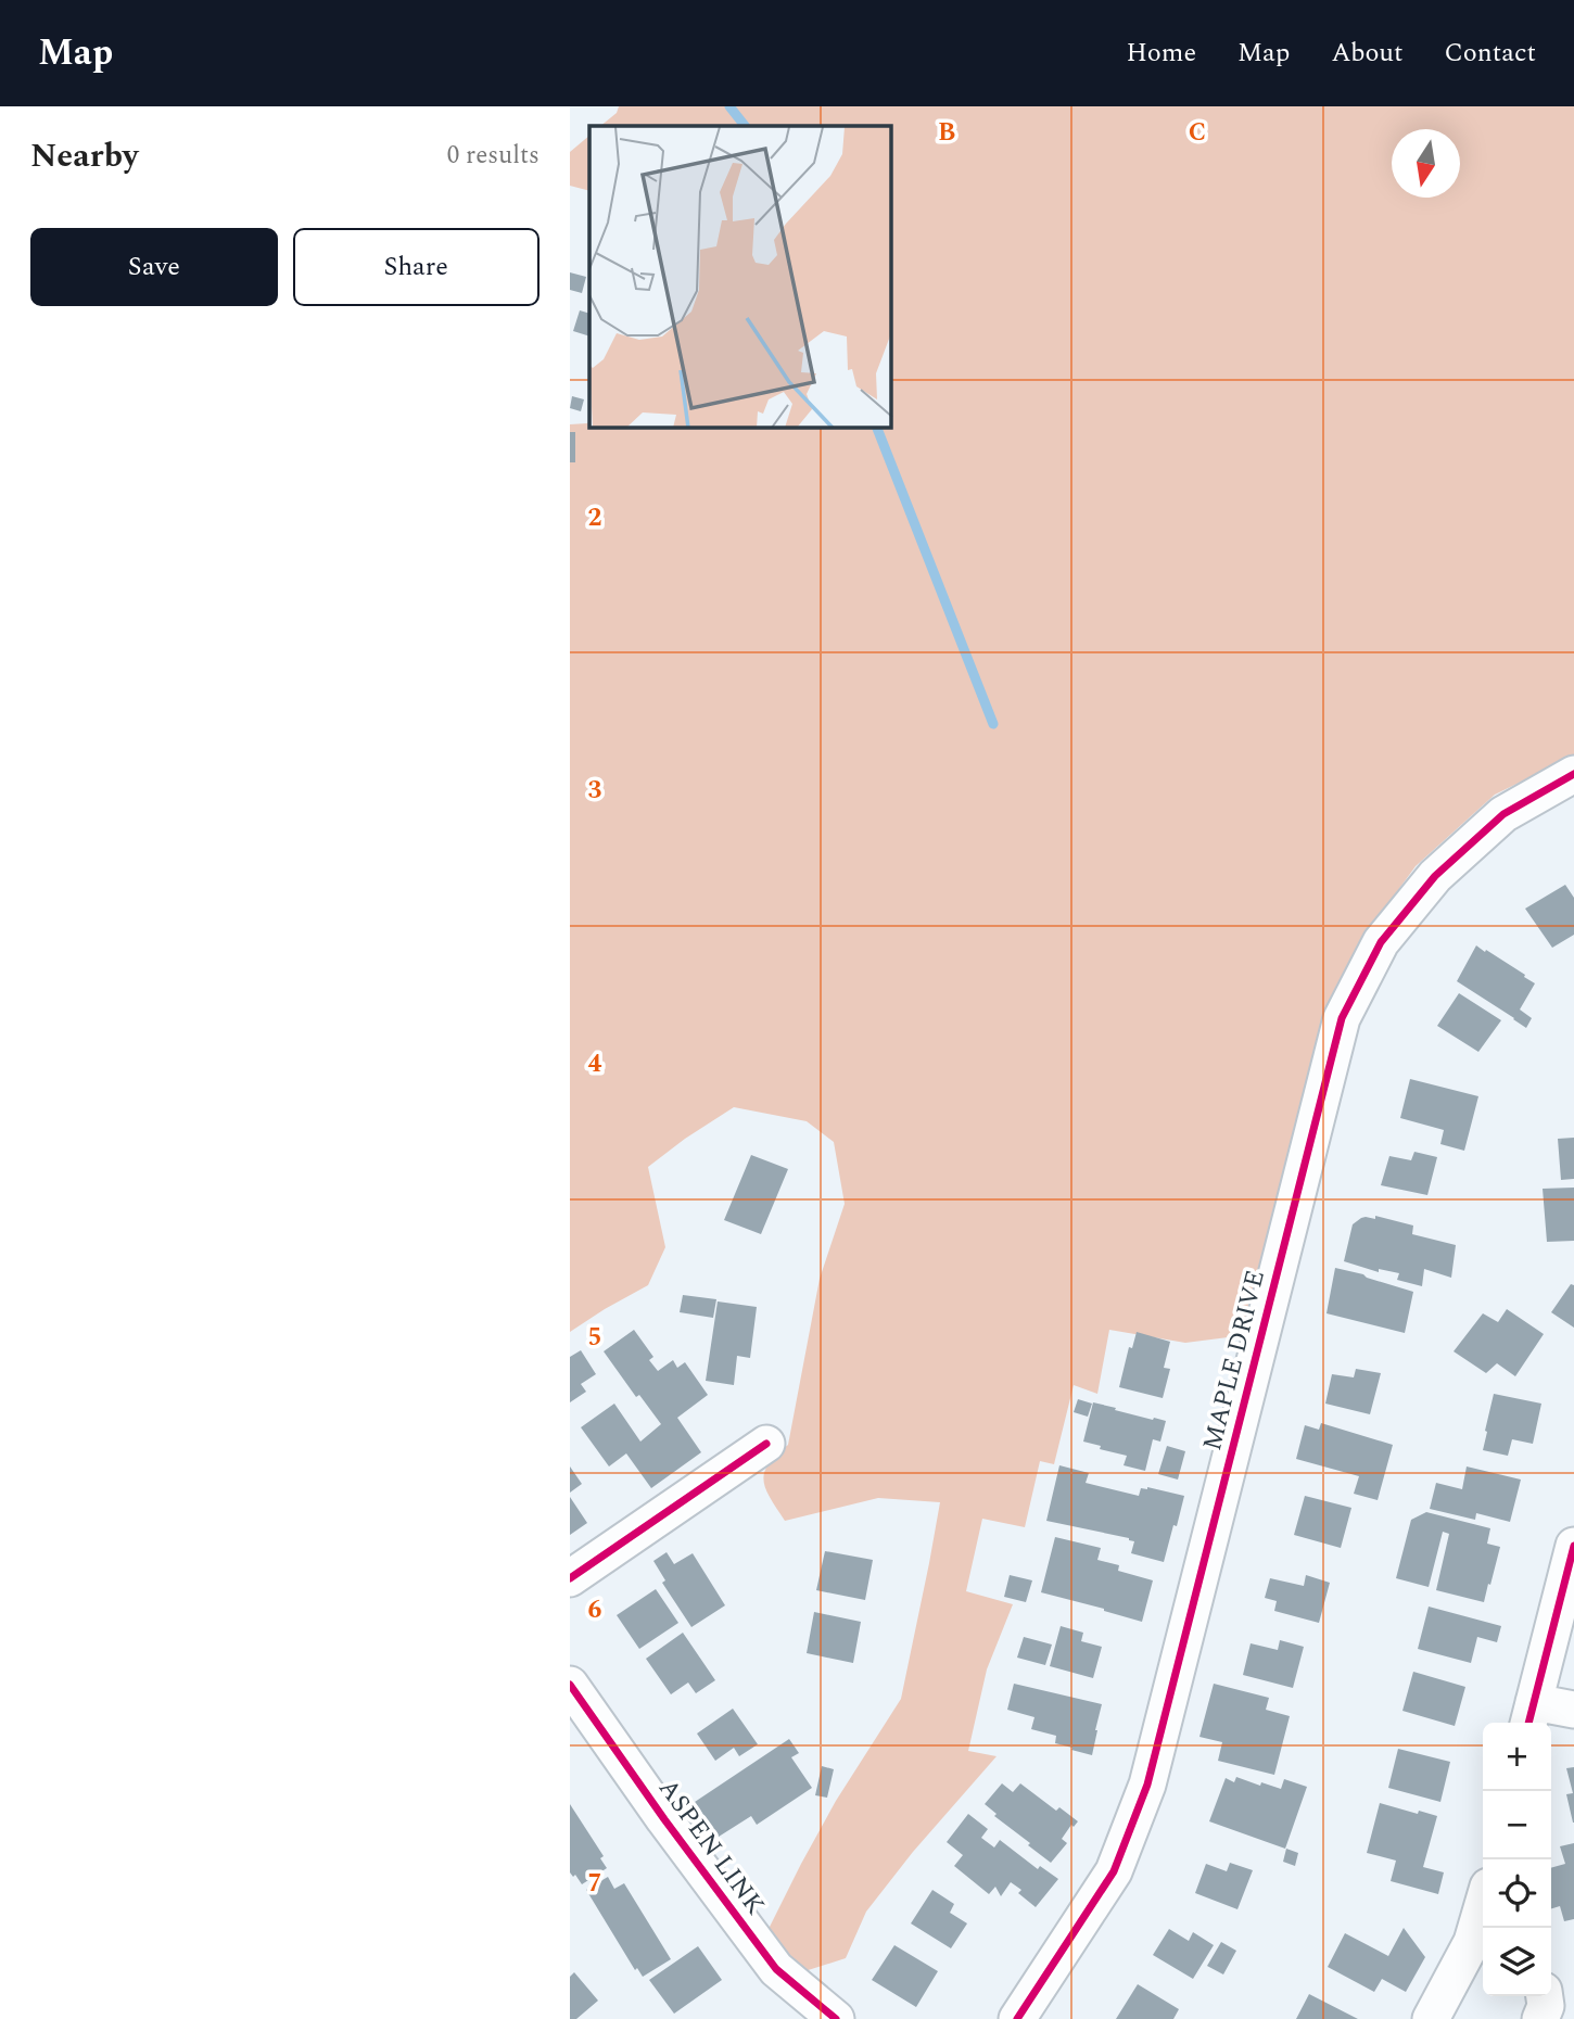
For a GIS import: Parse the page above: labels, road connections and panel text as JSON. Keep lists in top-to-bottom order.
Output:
{
  "streets": {
    "street": ["MAPLE DRIVE", "ASPEN LINK"]
  },
  "north": "bottom",
  "page": {
    "header": "Map",
    "nav": [
      "Home",
      "Map",
      "About",
      "Contact"
    ],
    "heading": ["Nearby", "0 results"],
    "buttons": ["Save", "Share"],
    "map_buttons": ["+", "−"]
  },
  "grid": {
    "columns": ["B", "C"],
    "rows": [
      "2",
      "3",
      "4",
      "5",
      "6",
      "7"
    ]
  }
}
